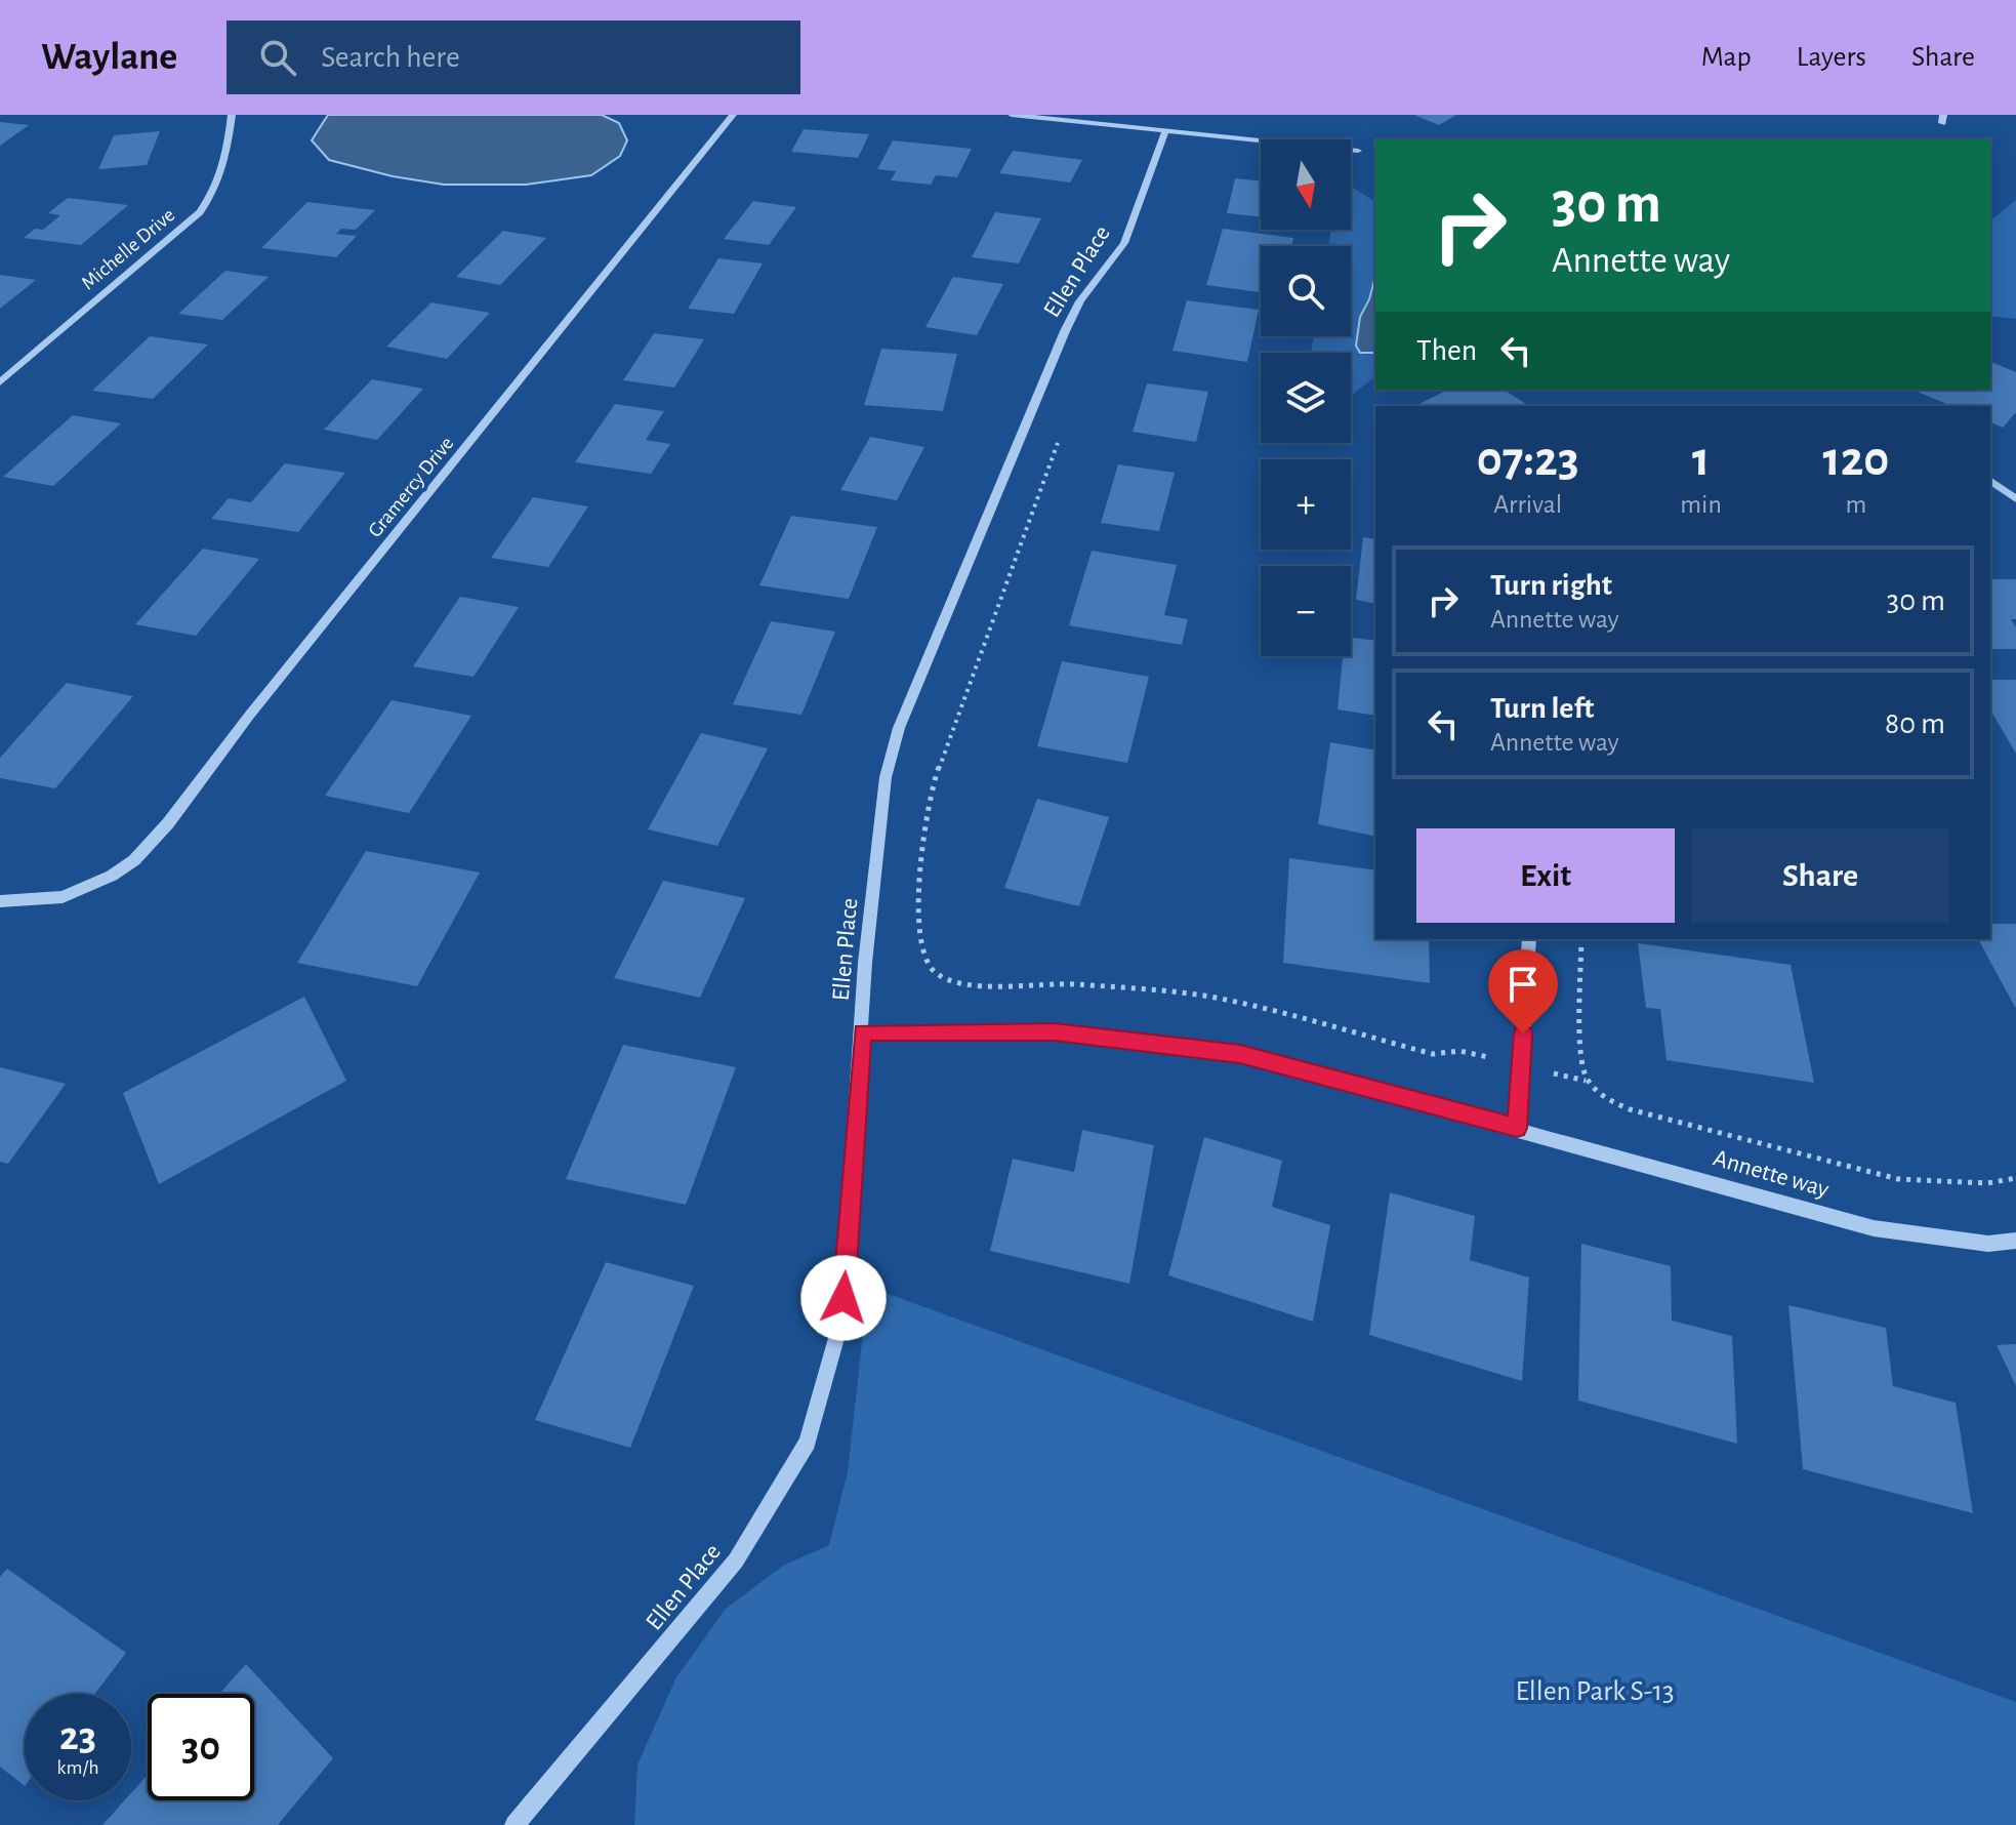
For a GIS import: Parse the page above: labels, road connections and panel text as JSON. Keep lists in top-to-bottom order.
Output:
{
  "streets": {
    "street": [
      "Michelle Drive",
      "Ellen Place",
      "Gramercy Drive",
      "Annette way"
    ]
  },
  "crossings": [
    ["Ellen Place", "Annette way"]
  ],
  "parks": ["Ellen Park S-13"],
  "north": "bottom",
  "page": {
    "header": "Waylane",
    "search": "Search here",
    "nav": ["Map", "Layers", "Share"],
    "map_buttons": ["+", "−"],
    "turn": ["30 m", "Annette way"],
    "then": "Then",
    "eta": [
      "07:23",
      "Arrival",
      "1",
      "min",
      "120",
      "m"
    ],
    "list": [
      {
        "name": "Turn right",
        "note": "Annette way",
        "value": "30 m"
      },
      {
        "name": "Turn left",
        "note": "Annette way",
        "value": "80 m"
      }
    ],
    "buttons": ["Exit", "Share"],
    "speed": "23 km/h",
    "limit": "30"
  }
}
